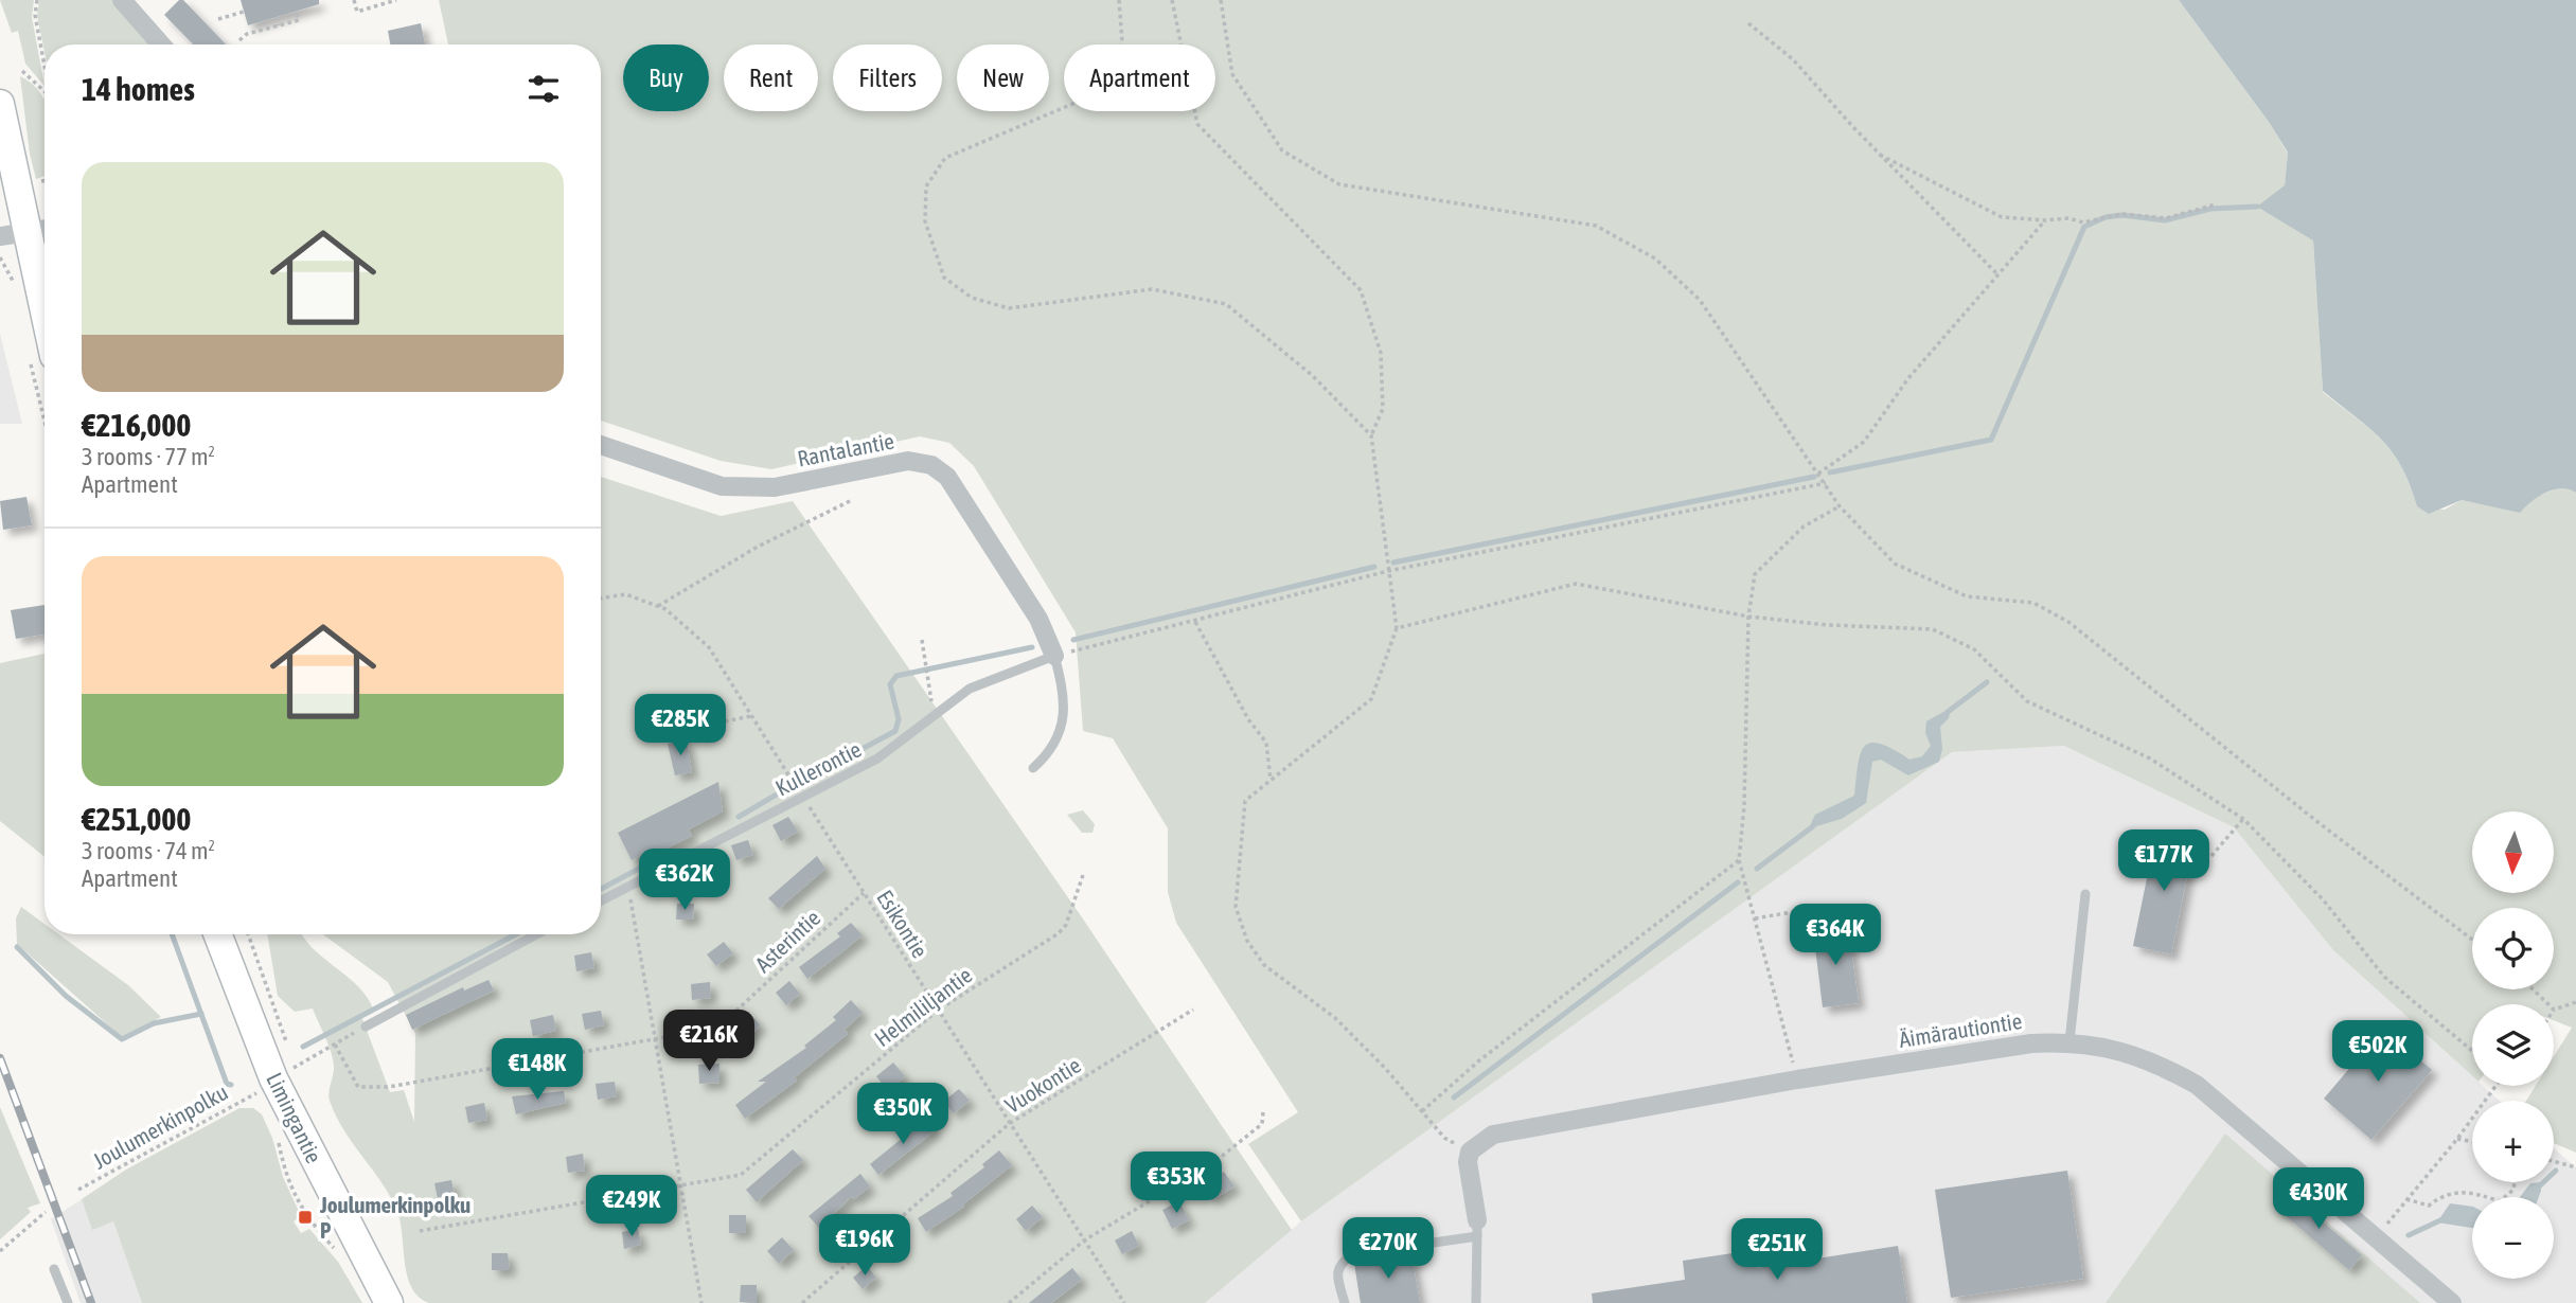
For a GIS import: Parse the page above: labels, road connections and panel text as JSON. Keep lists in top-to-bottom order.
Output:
{
  "streets": {
    "main road": ["Limingantie"],
    "street": ["Rantalantie", "Äimärautiontie"],
    "lane": ["Kullerontie"],
    "path": [
      "Esikontie",
      "Asterintie",
      "Helmililjantie",
      "Vuokontie",
      "Joulumerkinpolku"
    ]
  },
  "crossings": [
    ["Rantalantie", "Kullerontie"],
    ["Kullerontie", "Esikontie"],
    ["Esikontie", "Asterintie"],
    ["Esikontie", "Helmililjantie"],
    ["Esikontie", "Vuokontie"]
  ],
  "places": {
    "transit": ["Joulumerkinpolku P"]
  },
  "north": "bottom",
  "page": {
    "chip": [
      "Buy",
      "Rent",
      "Filters",
      "New",
      "Apartment"
    ],
    "heading": "14 homes",
    "list": [
      {
        "name": "€216,000",
        "note": "3 rooms · 77 m² · Apartment"
      },
      {
        "name": "€251,000",
        "note": "3 rooms · 74 m² · Apartment"
      }
    ],
    "price": [
      "€285K",
      "€177K",
      "€362K",
      "€364K",
      "€216K",
      "€502K",
      "€148K",
      "€350K",
      "€353K",
      "€430K",
      "€249K",
      "€196K",
      "€270K",
      "€251K"
    ],
    "map_buttons": ["+", "−"]
  }
}
